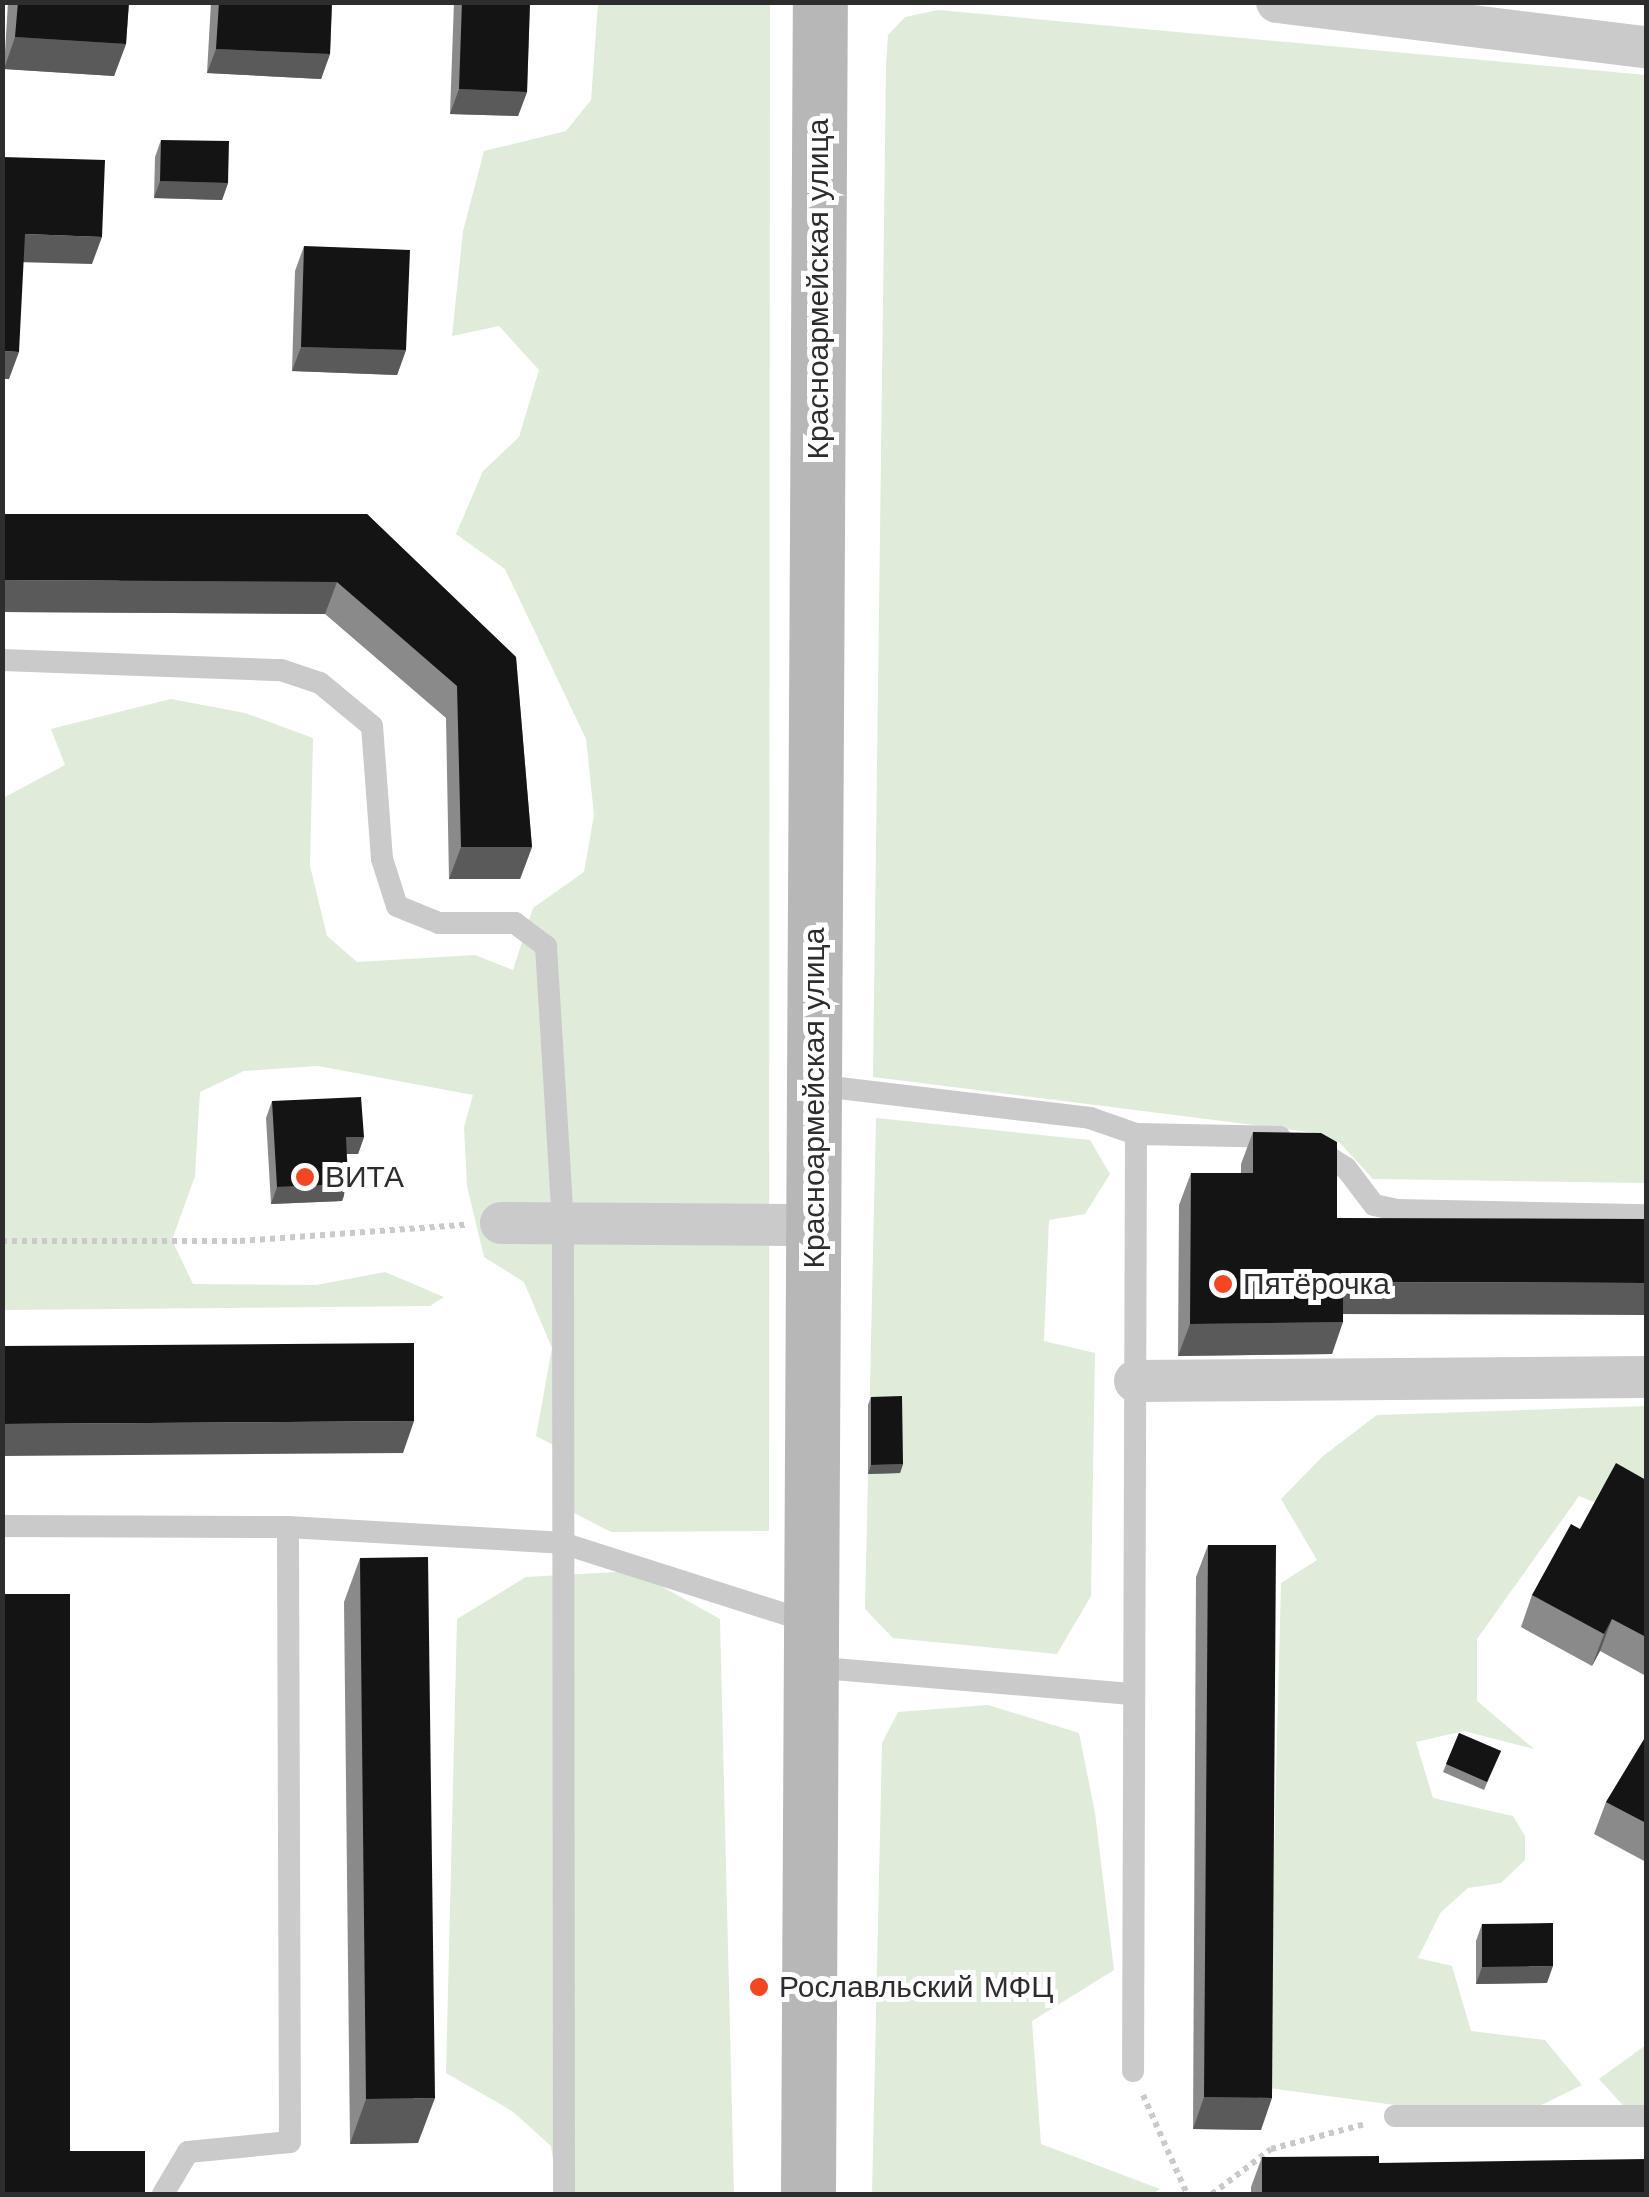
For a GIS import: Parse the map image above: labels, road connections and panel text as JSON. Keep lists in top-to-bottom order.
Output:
{
  "streets": {
    "main road": ["Красноармейская улица"]
  },
  "places": ["ВИТА", "Пятёрочка", "Рославльский МФЦ"]
}
